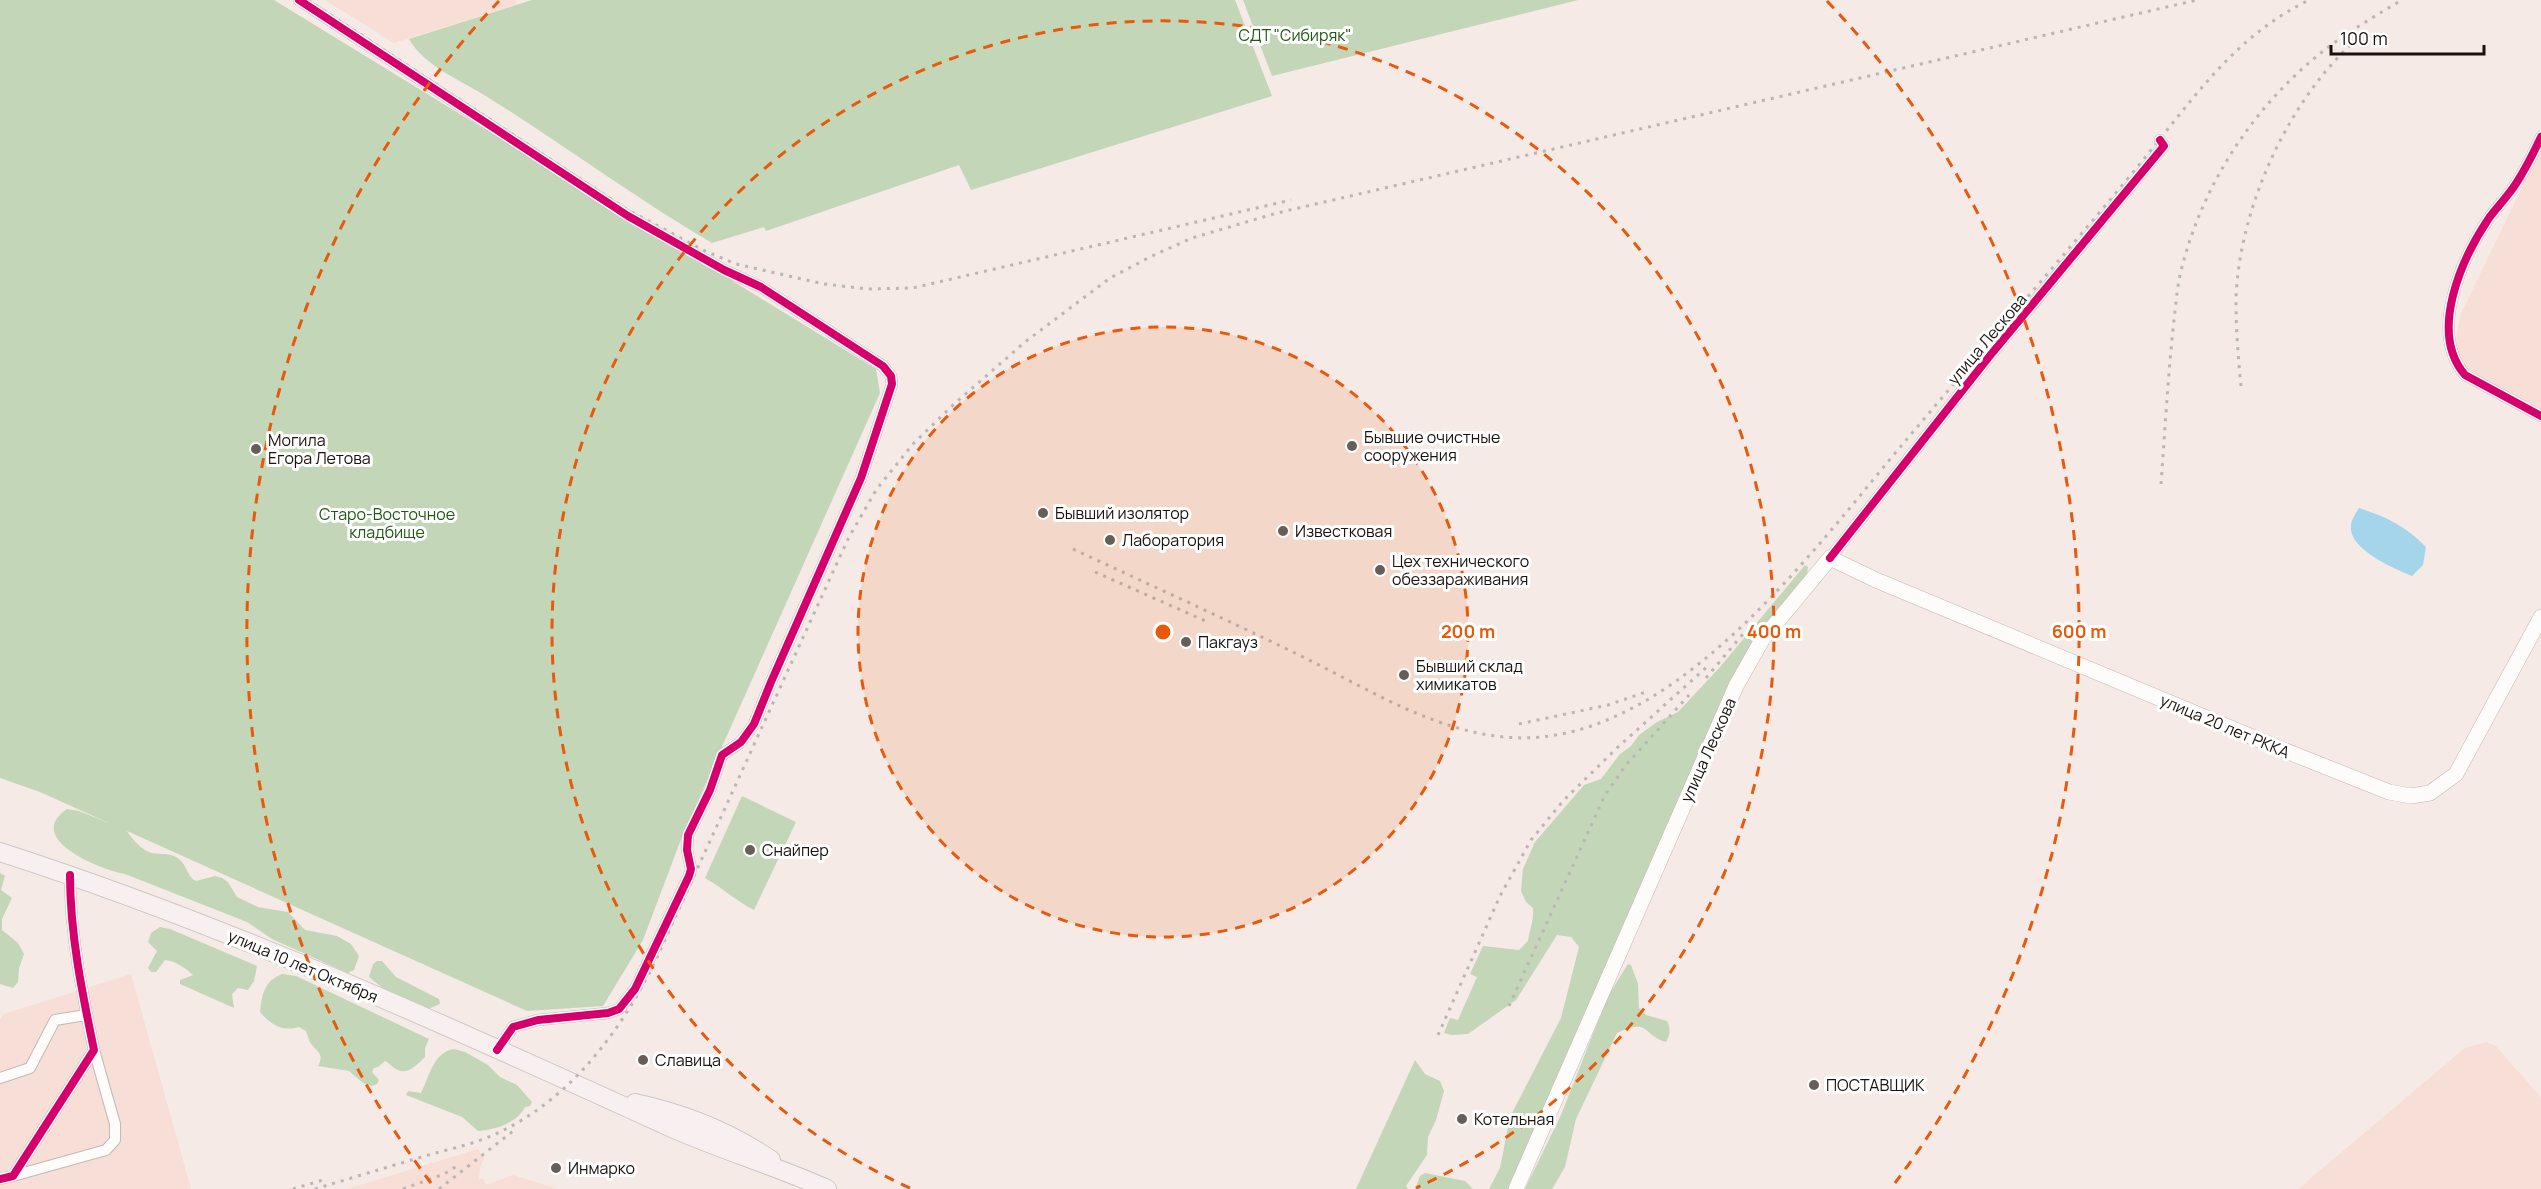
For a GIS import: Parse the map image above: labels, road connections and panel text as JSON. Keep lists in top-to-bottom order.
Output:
{
  "streets": {
    "main road": ["улица Лескова", "улица 20 лет РККА", "улица 10 лет Октября"]
  },
  "crossings": [
    ["улица Лескова", "улица 20 лет РККА"]
  ],
  "parks": ["СДТ \"Сибиряк\"", "Старо-Восточное кладбище"],
  "places": [
    "Бывшие очистные сооружения",
    "Могила Егора Летова",
    "Бывший изолятор",
    "Известковая",
    "Лаборатория",
    "Цех технического обеззараживания",
    "Пакгауз",
    "Бывший склад химикатов",
    "Снайпер",
    "Славица",
    "ПОСТАВЩИК",
    "Котельная",
    "Инмарко"
  ],
  "scale_bar": "100 m",
  "rings": ["200 m", "400 m", "600 m"]
}
